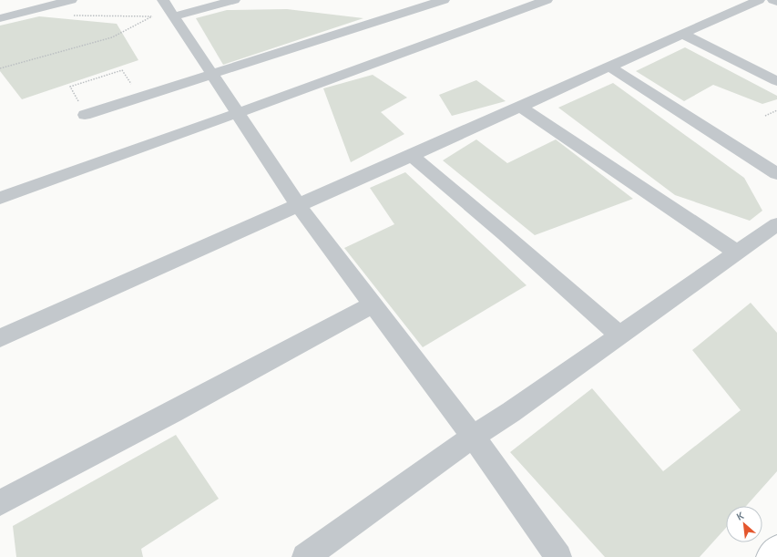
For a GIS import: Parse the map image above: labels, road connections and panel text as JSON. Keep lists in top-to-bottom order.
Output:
{
  "north": "top left"
}
